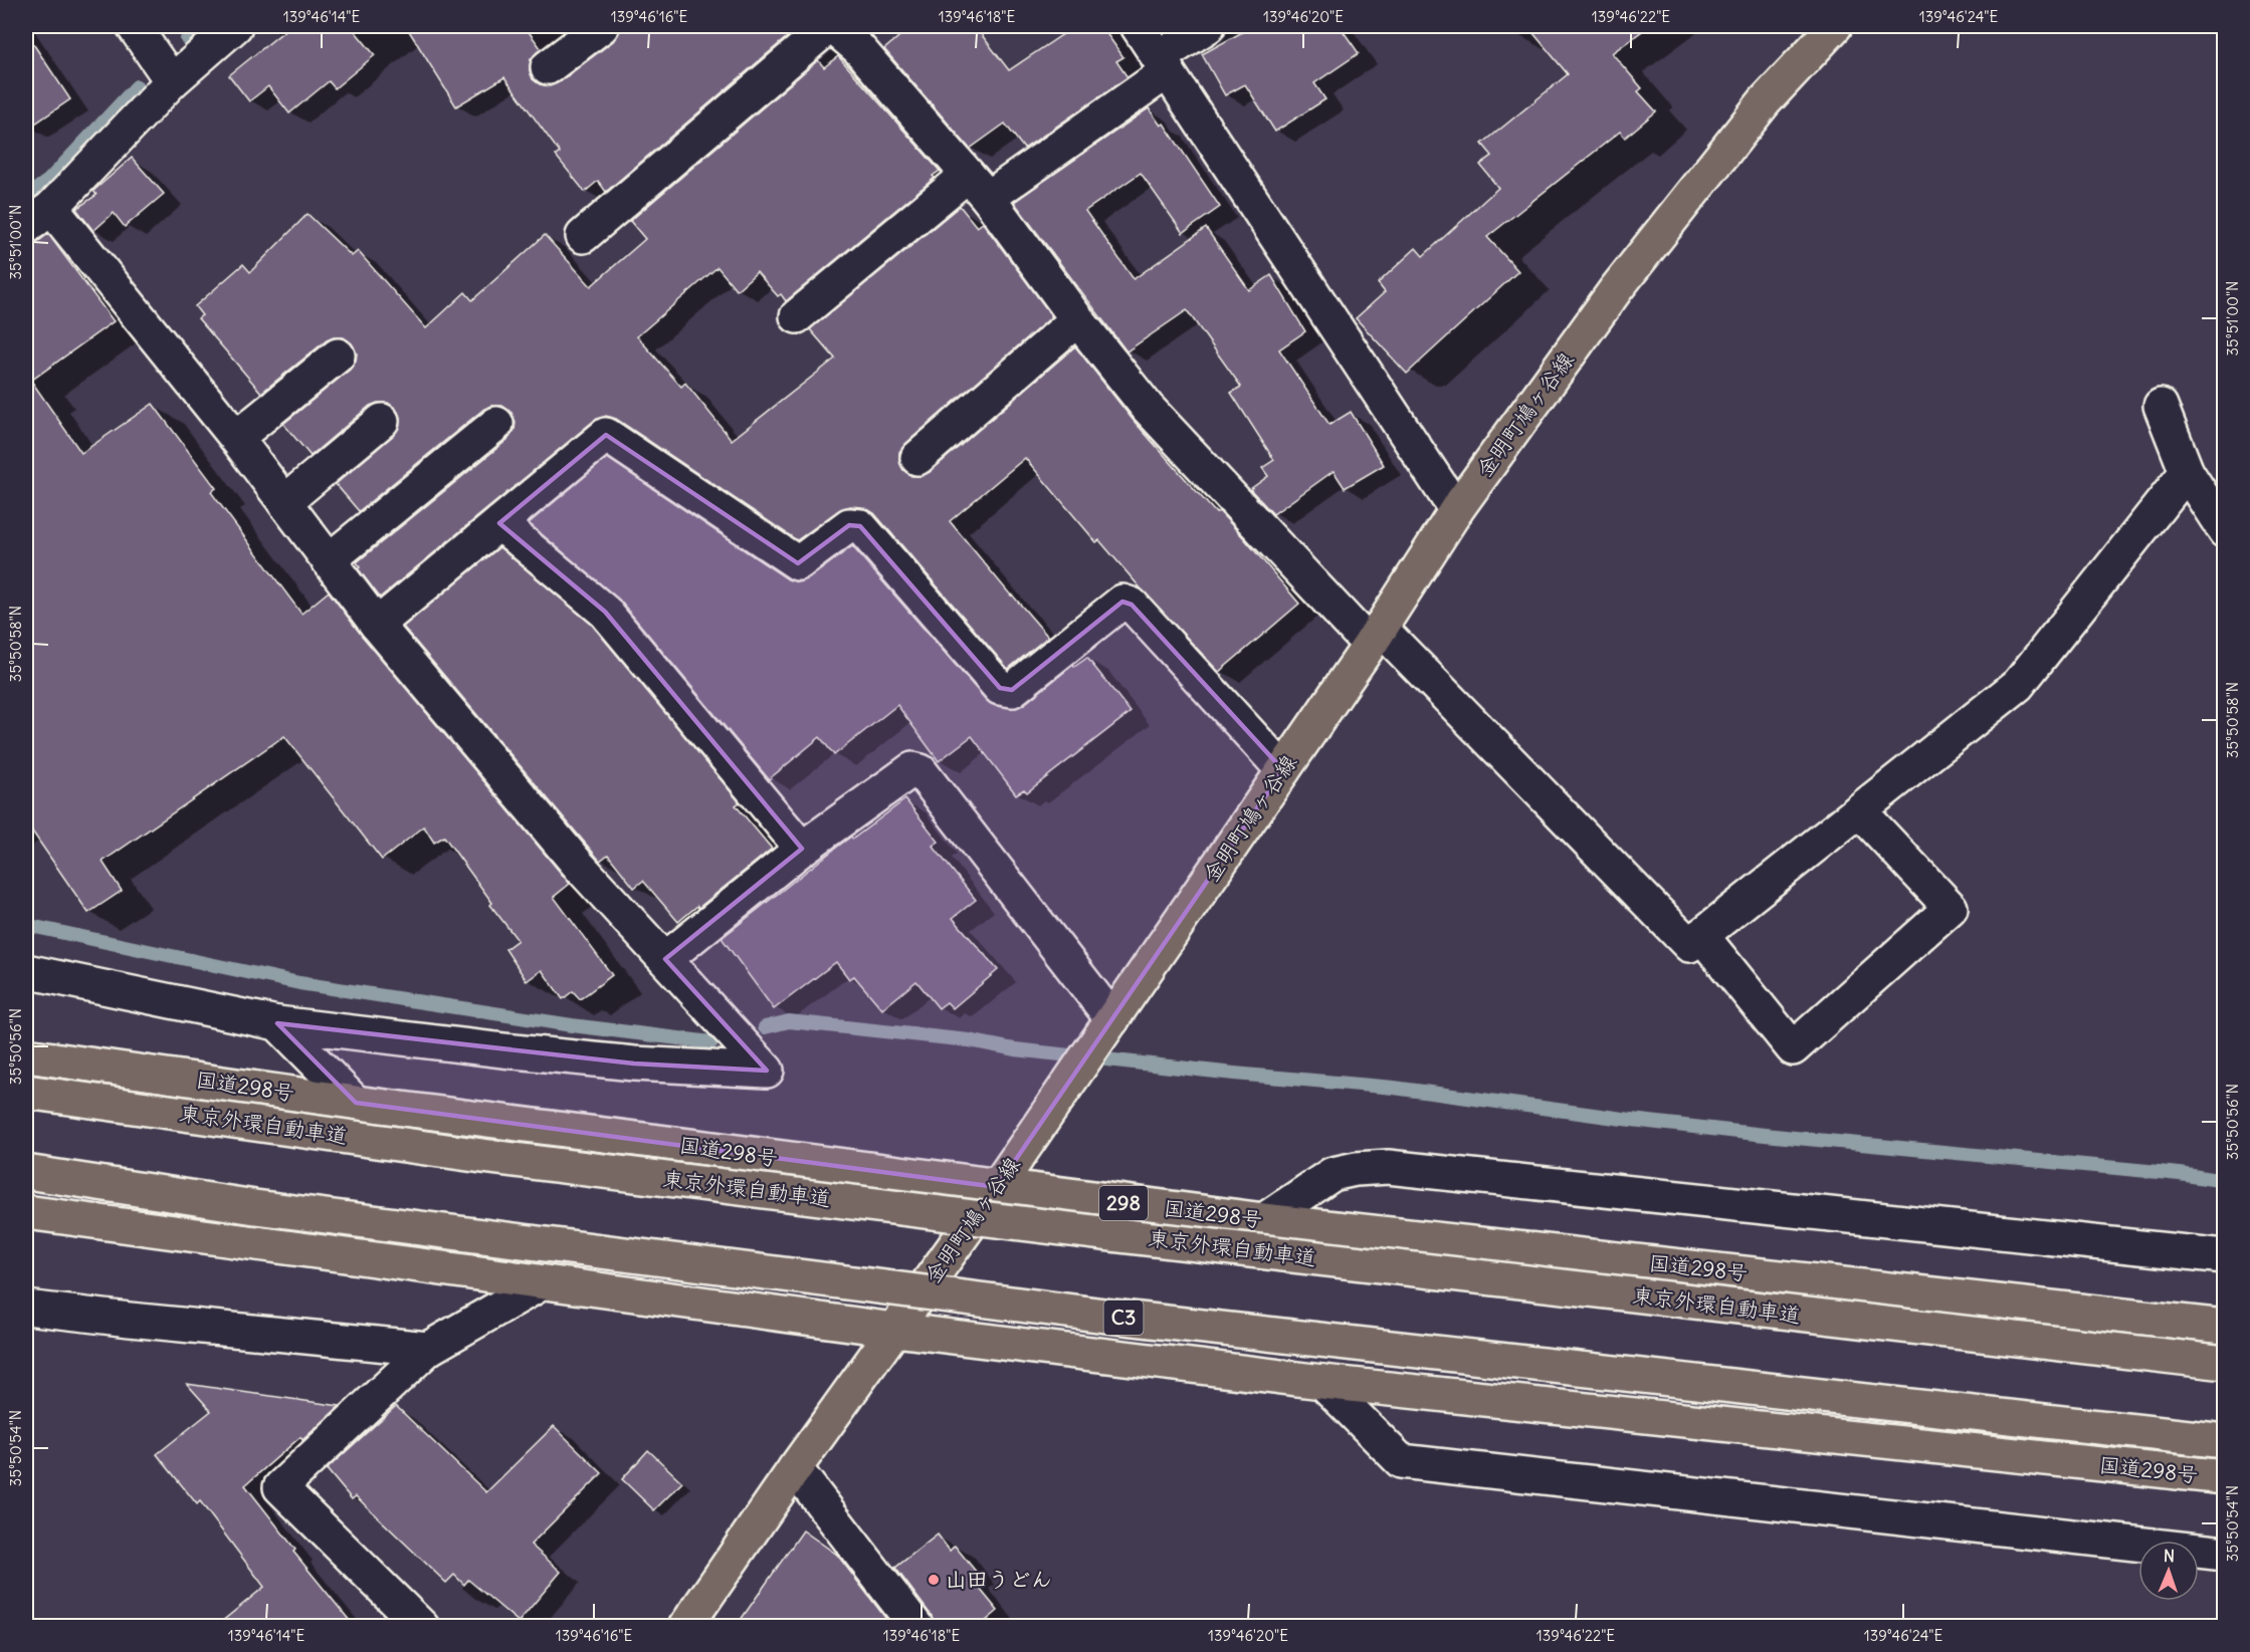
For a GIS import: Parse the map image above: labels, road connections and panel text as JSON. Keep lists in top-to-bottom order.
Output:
{
  "streets": {
    "main road": [
      "金明町鳩ヶ谷線",
      "国道298号",
      "東京外環自動車道",
      "298",
      "C3"
    ]
  },
  "crossings": [
    ["金明町鳩ヶ谷線", "国道298号"]
  ],
  "places": ["山田うどん"],
  "north": "top",
  "coordinates": [
    "139°46'14\"E",
    "139°46'16\"E",
    "139°46'18\"E",
    "139°46'20\"E",
    "139°46'22\"E",
    "139°46'24\"E",
    "35°51'00\"N",
    "35°50'58\"N",
    "35°50'56\"N",
    "35°50'54\"N"
  ]
}
